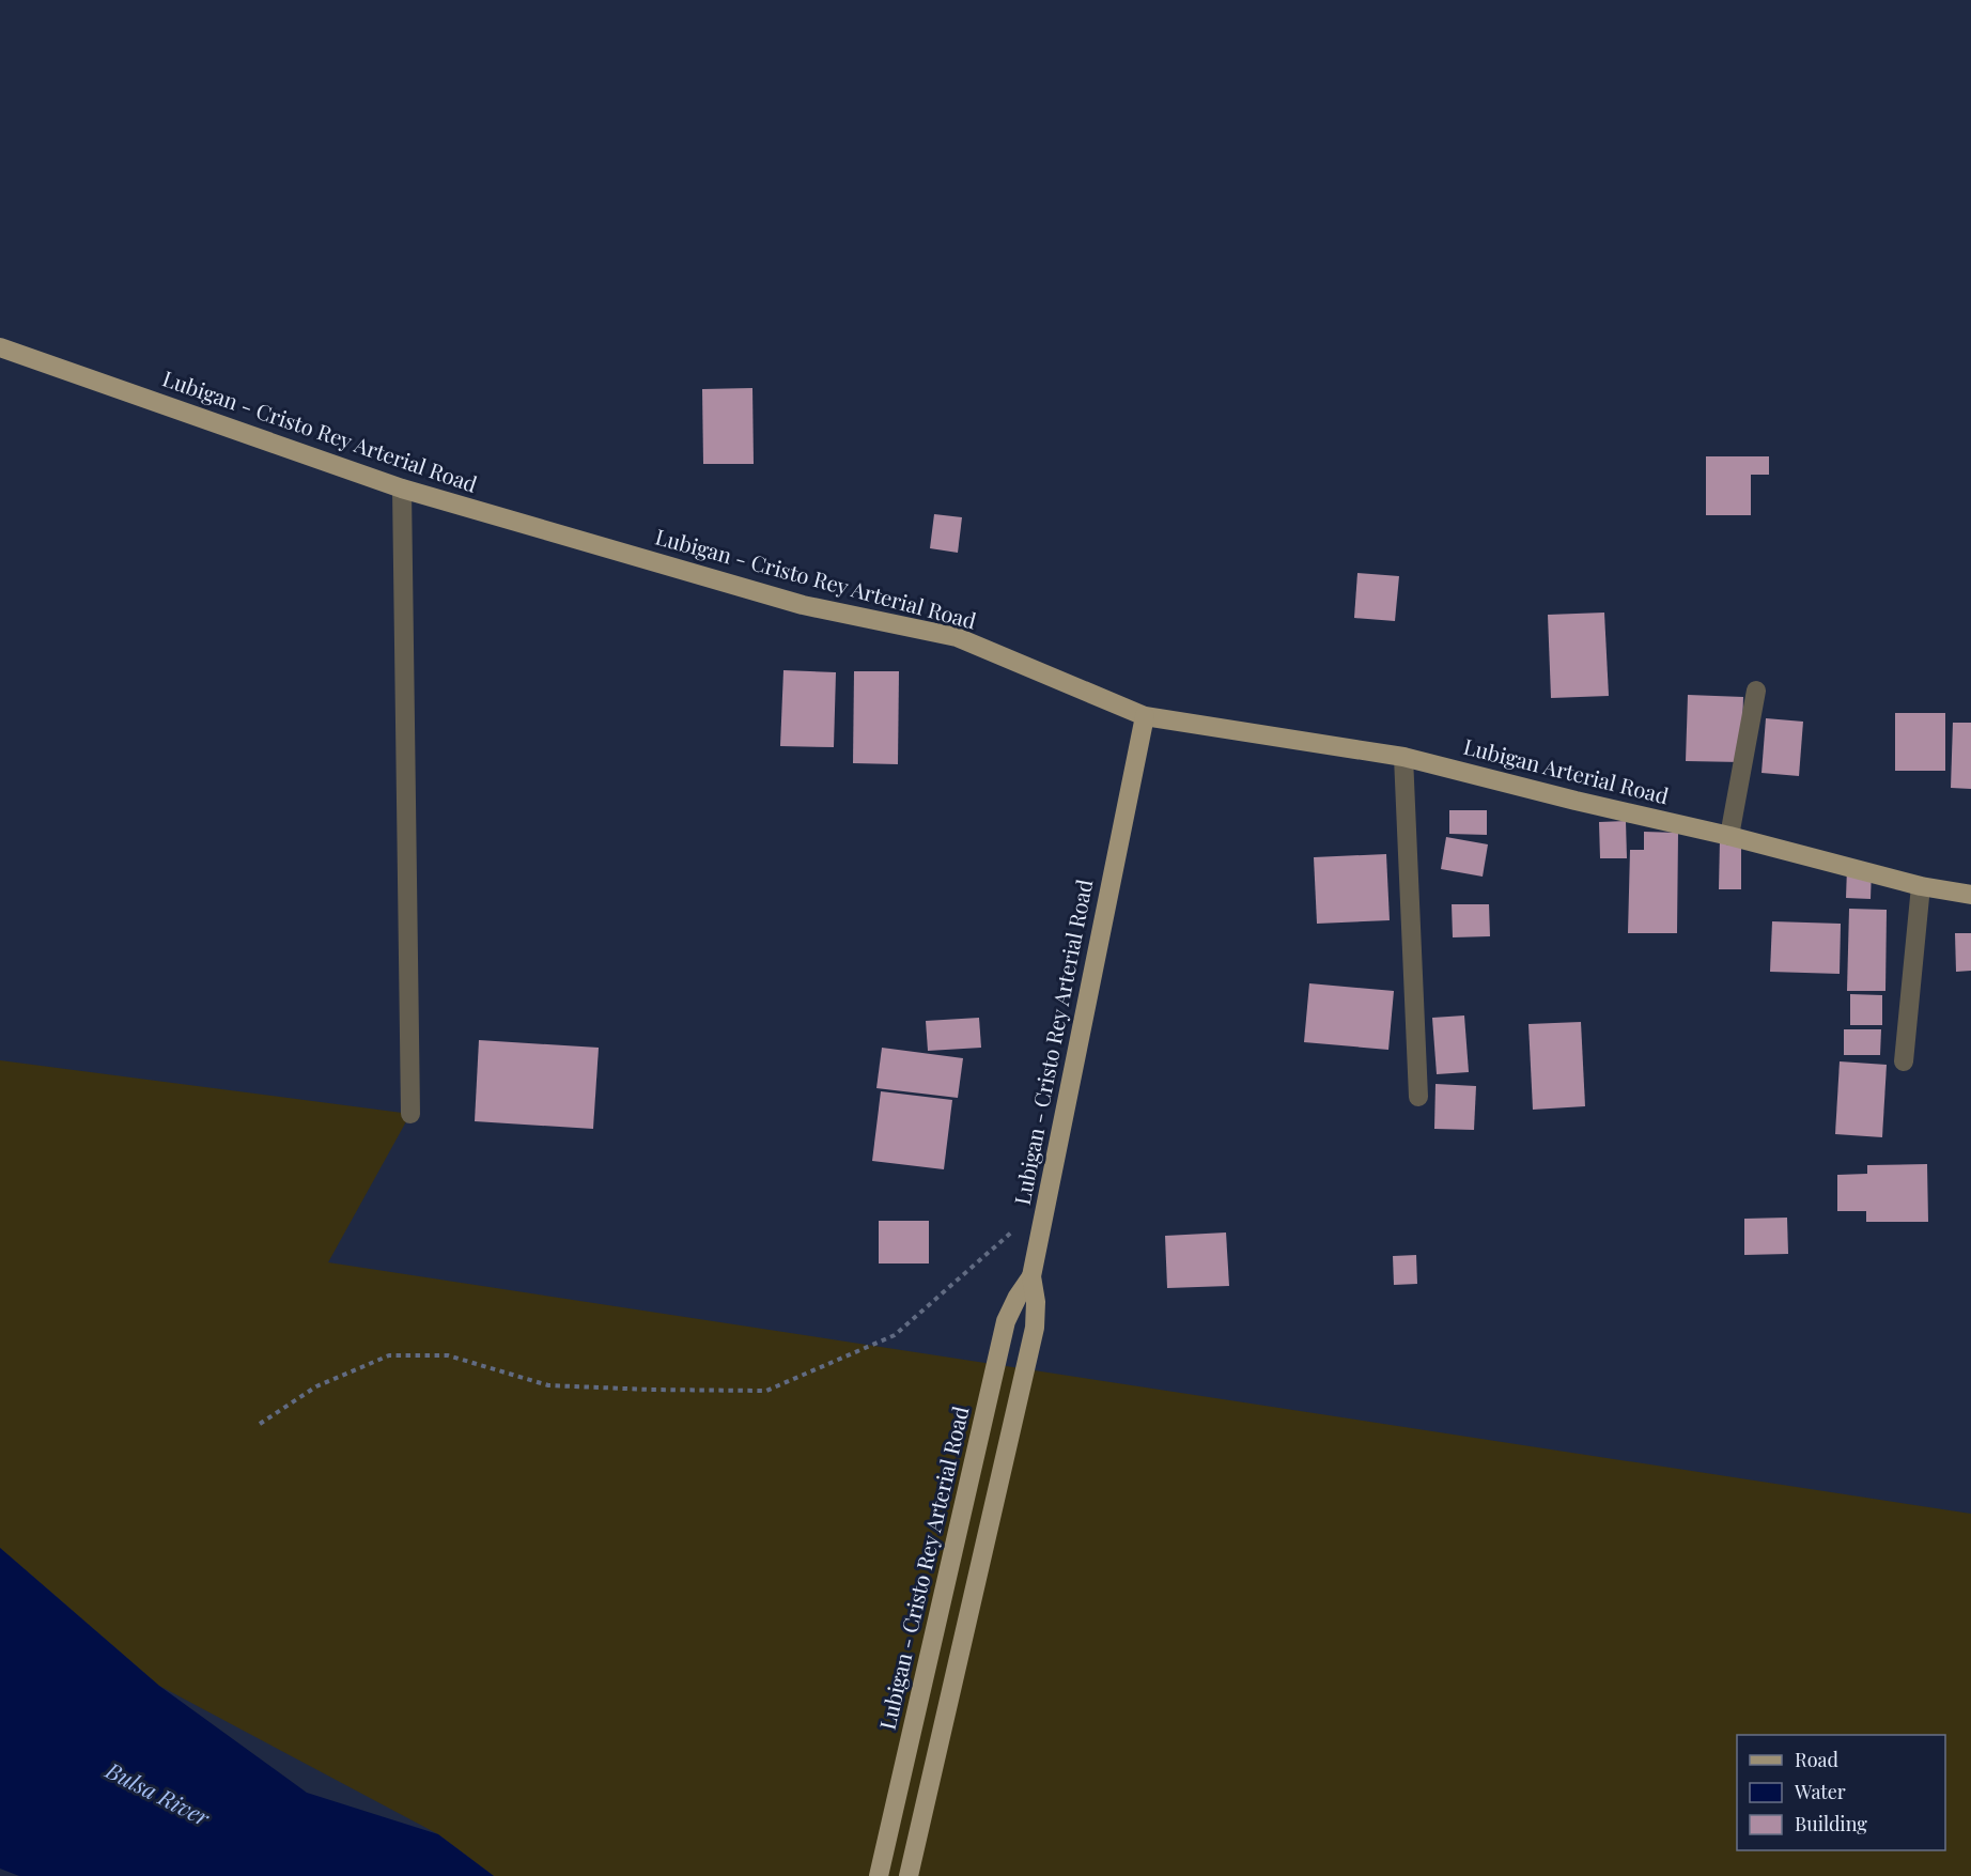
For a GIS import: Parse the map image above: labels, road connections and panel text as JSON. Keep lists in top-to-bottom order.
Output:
{
  "streets": {
    "main road": ["Lubigan - Cristo Rey Arterial Road", "Lubigan Arterial Road"]
  },
  "crossings": [
    ["Lubigan - Cristo Rey Arterial Road", "Lubigan Arterial Road"]
  ],
  "water": ["Bulsa River"],
  "legend": ["Road", "Water", "Building"]
}
